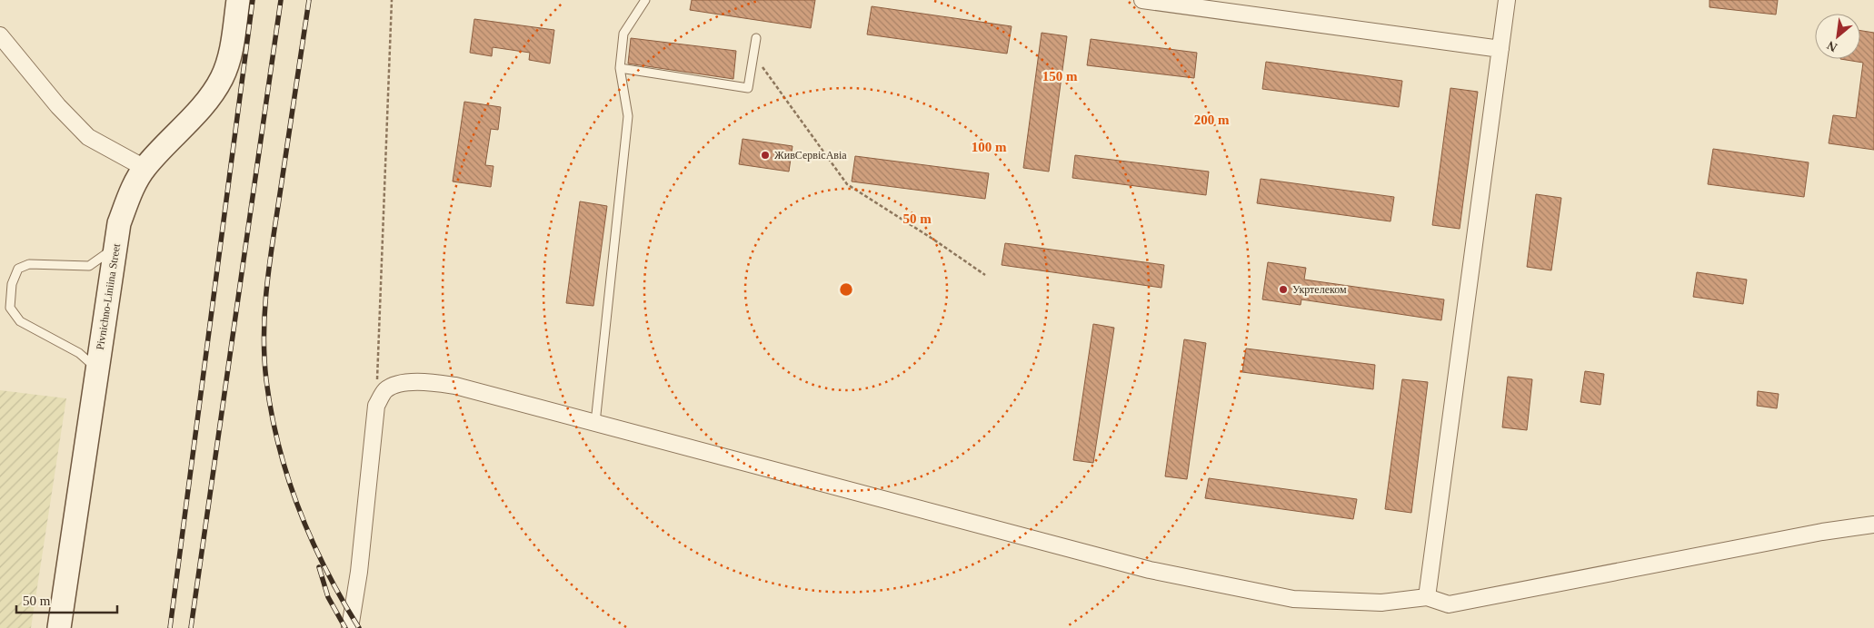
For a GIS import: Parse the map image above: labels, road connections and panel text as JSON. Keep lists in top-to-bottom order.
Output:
{
  "streets": {
    "street": ["Pivnichno-Liniina Street"]
  },
  "places": ["ЖивСервісАвіа", "Укртелеком"],
  "scale_bar": "50 m",
  "north": "bottom left",
  "rings": [
    "150 m",
    "200 m",
    "100 m",
    "50 m"
  ]
}
